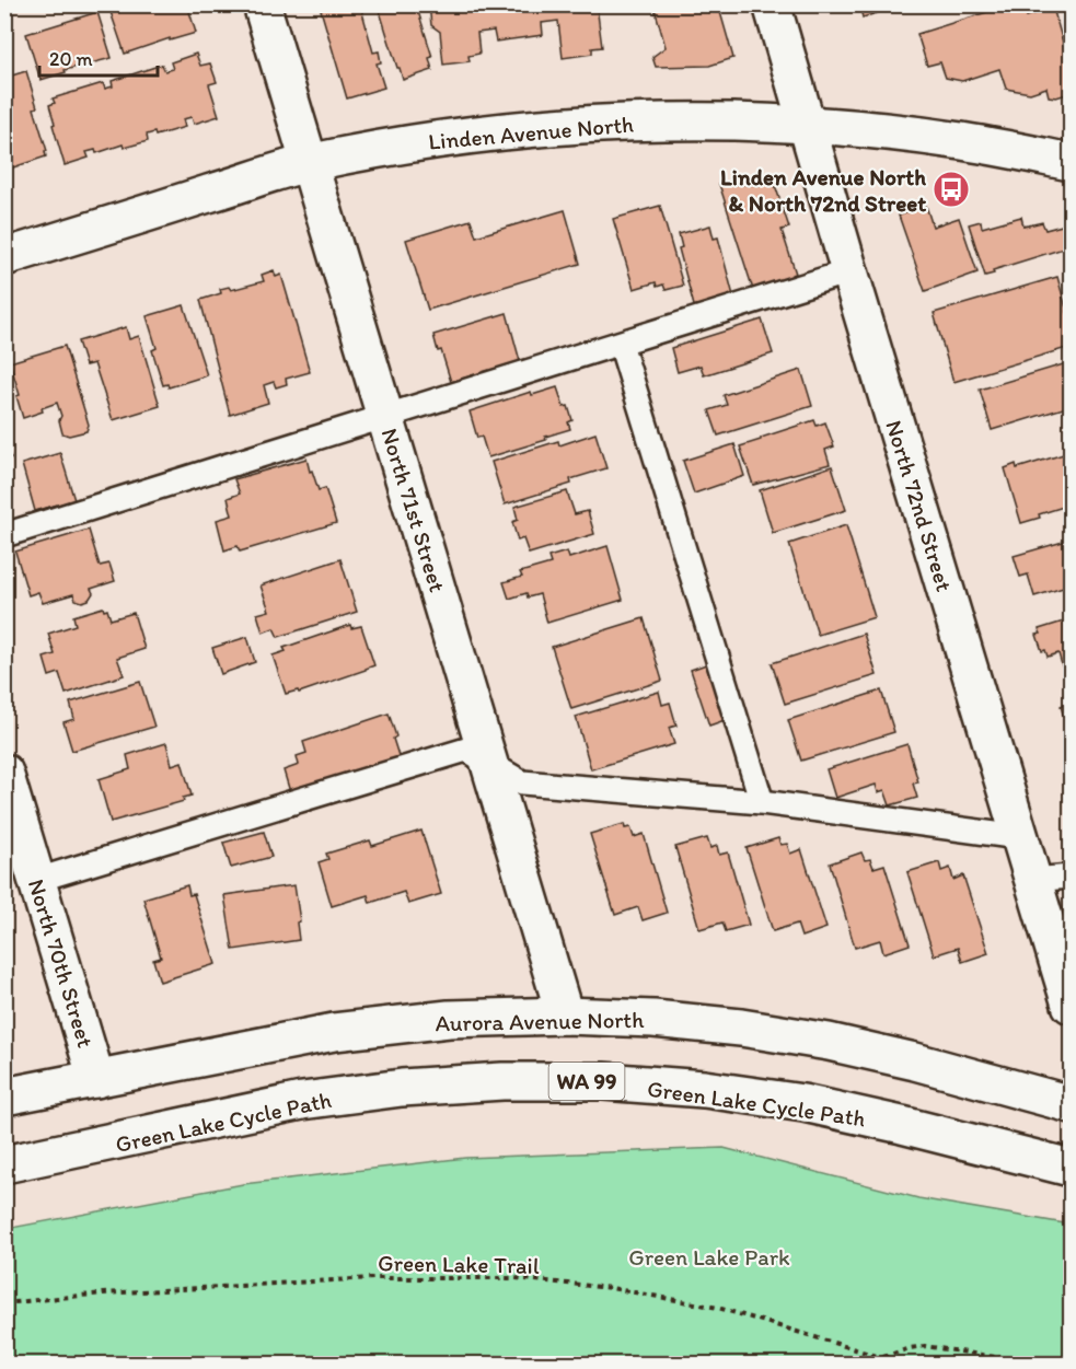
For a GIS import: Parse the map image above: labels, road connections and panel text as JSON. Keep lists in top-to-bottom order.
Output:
{
  "streets": {
    "main road": [
      "Linden Avenue North",
      "North 72nd Street",
      "North 71st Street",
      "North 70th Street",
      "Aurora Avenue North",
      "WA 99"
    ],
    "path": ["Green Lake Trail"]
  },
  "crossings": [
    ["Linden Avenue North", "North 72nd Street"],
    ["Linden Avenue North", "North 71st Street"],
    ["North 71st Street", "Aurora Avenue North"],
    ["North 70th Street", "Aurora Avenue North"]
  ],
  "parks": ["Green Lake Park"],
  "places": {
    "bus stop": ["Linden Avenue North & North 72nd Street"]
  },
  "scale_bar": "20 m"
}
